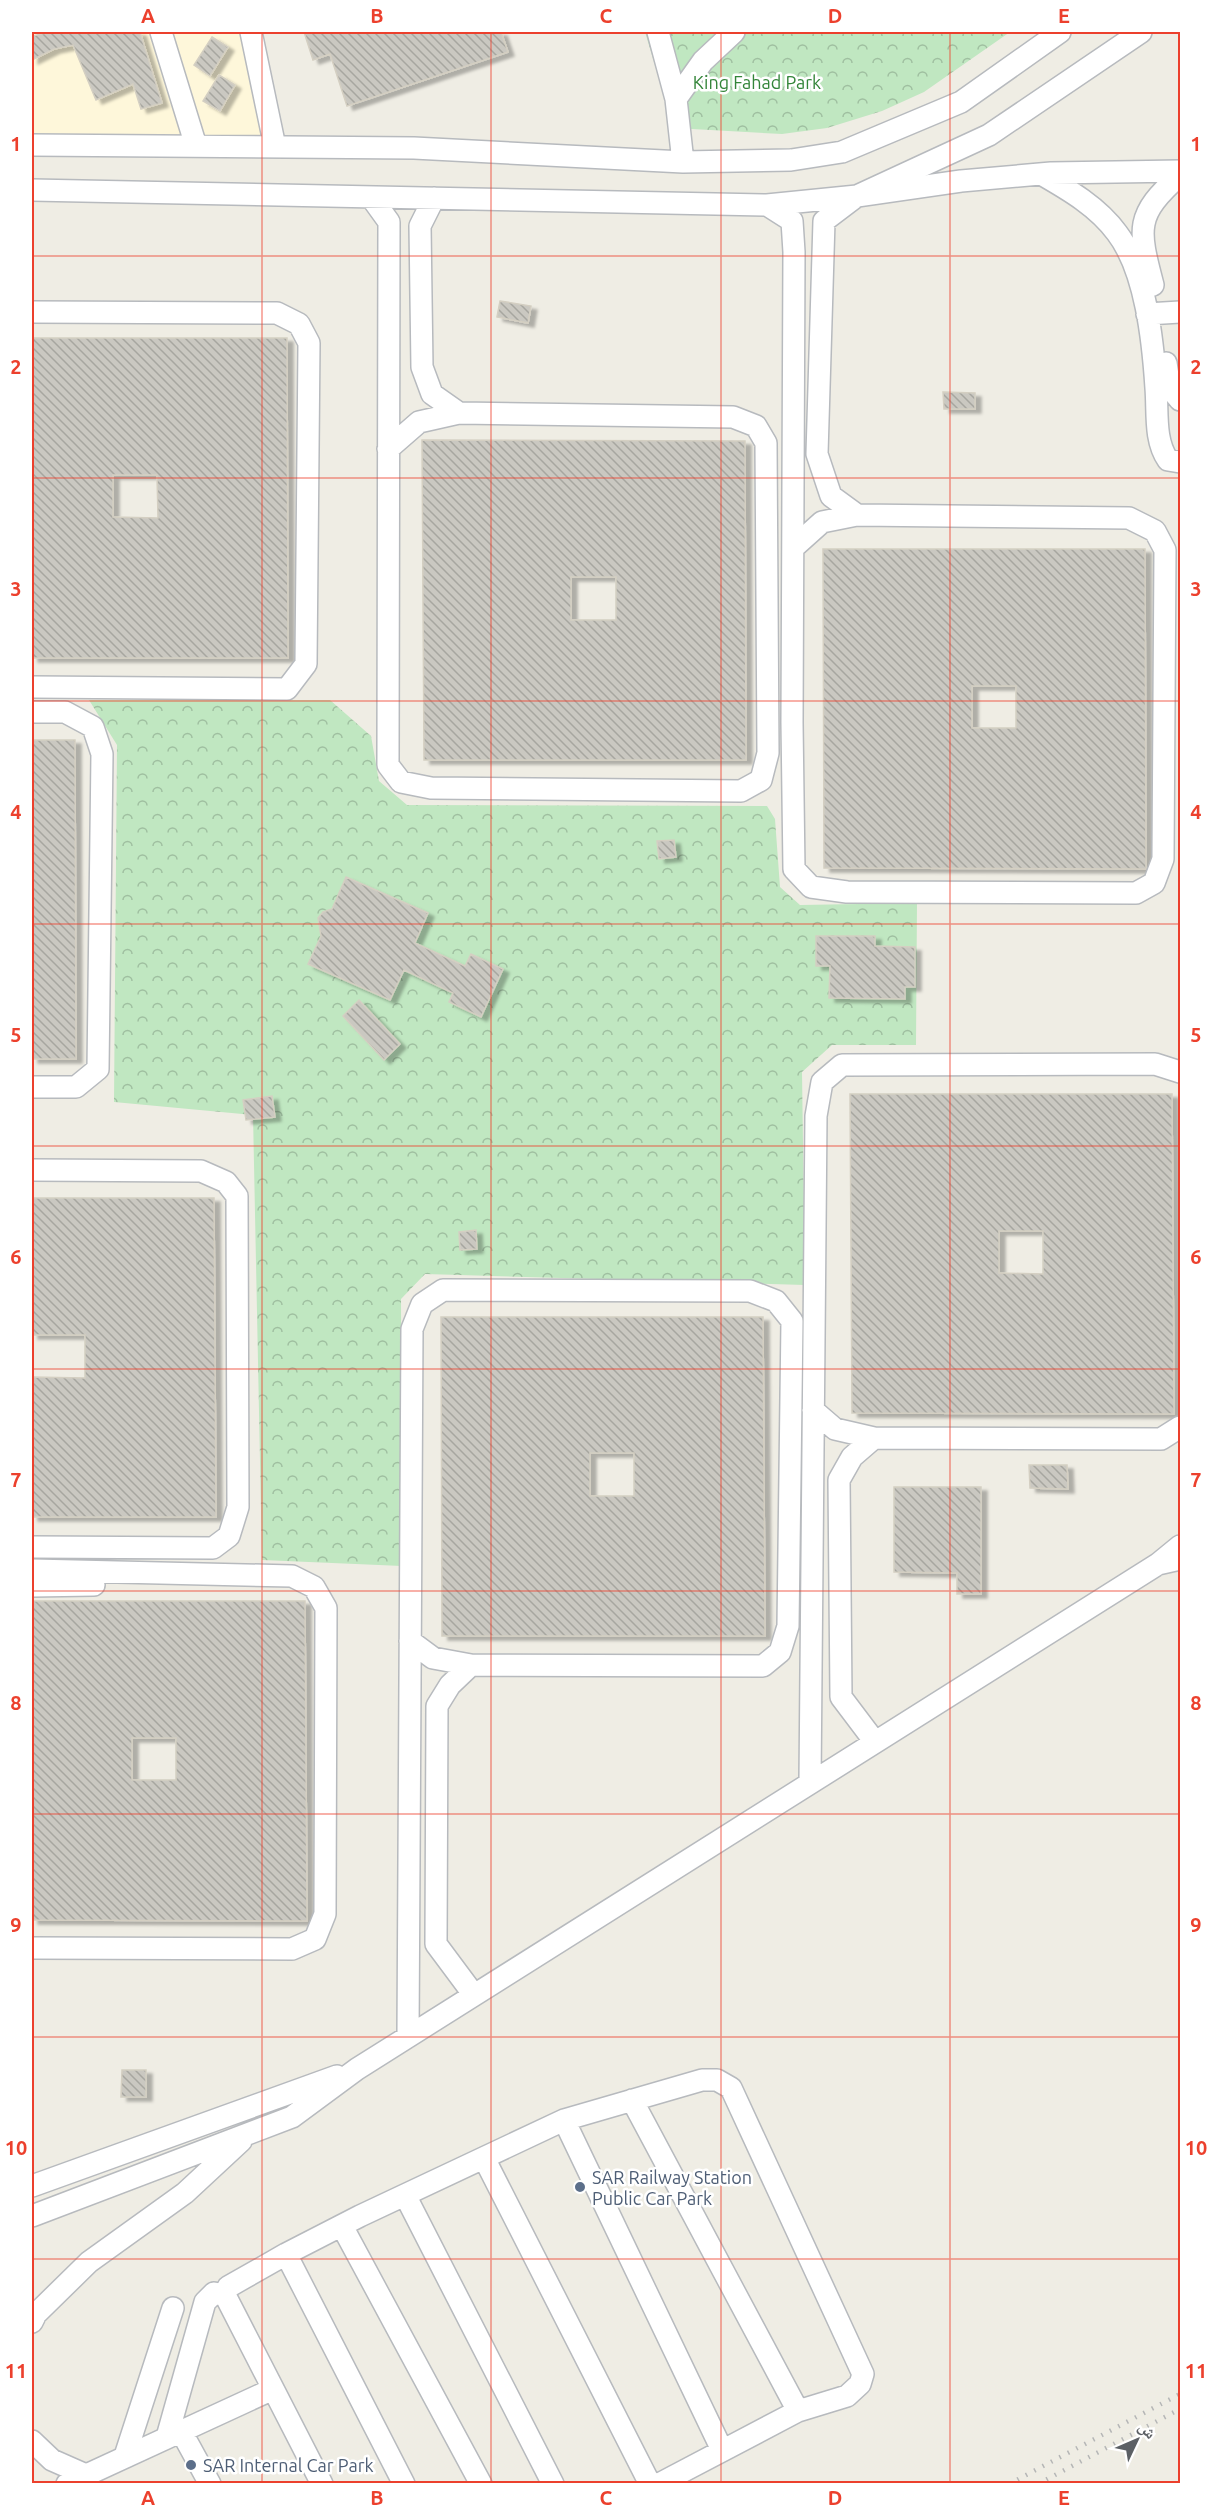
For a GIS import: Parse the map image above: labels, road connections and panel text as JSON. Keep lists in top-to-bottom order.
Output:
{
  "parks": ["King Fahad Park"],
  "places": ["SAR Railway Station Public Car Park", "SAR Internal Car Park"],
  "north": "top right",
  "grid": {
    "columns": [
      "A",
      "B",
      "C",
      "D",
      "E"
    ],
    "rows": [
      "1",
      "2",
      "3",
      "4",
      "5",
      "6",
      "7",
      "8",
      "9",
      "10",
      "11"
    ]
  }
}
